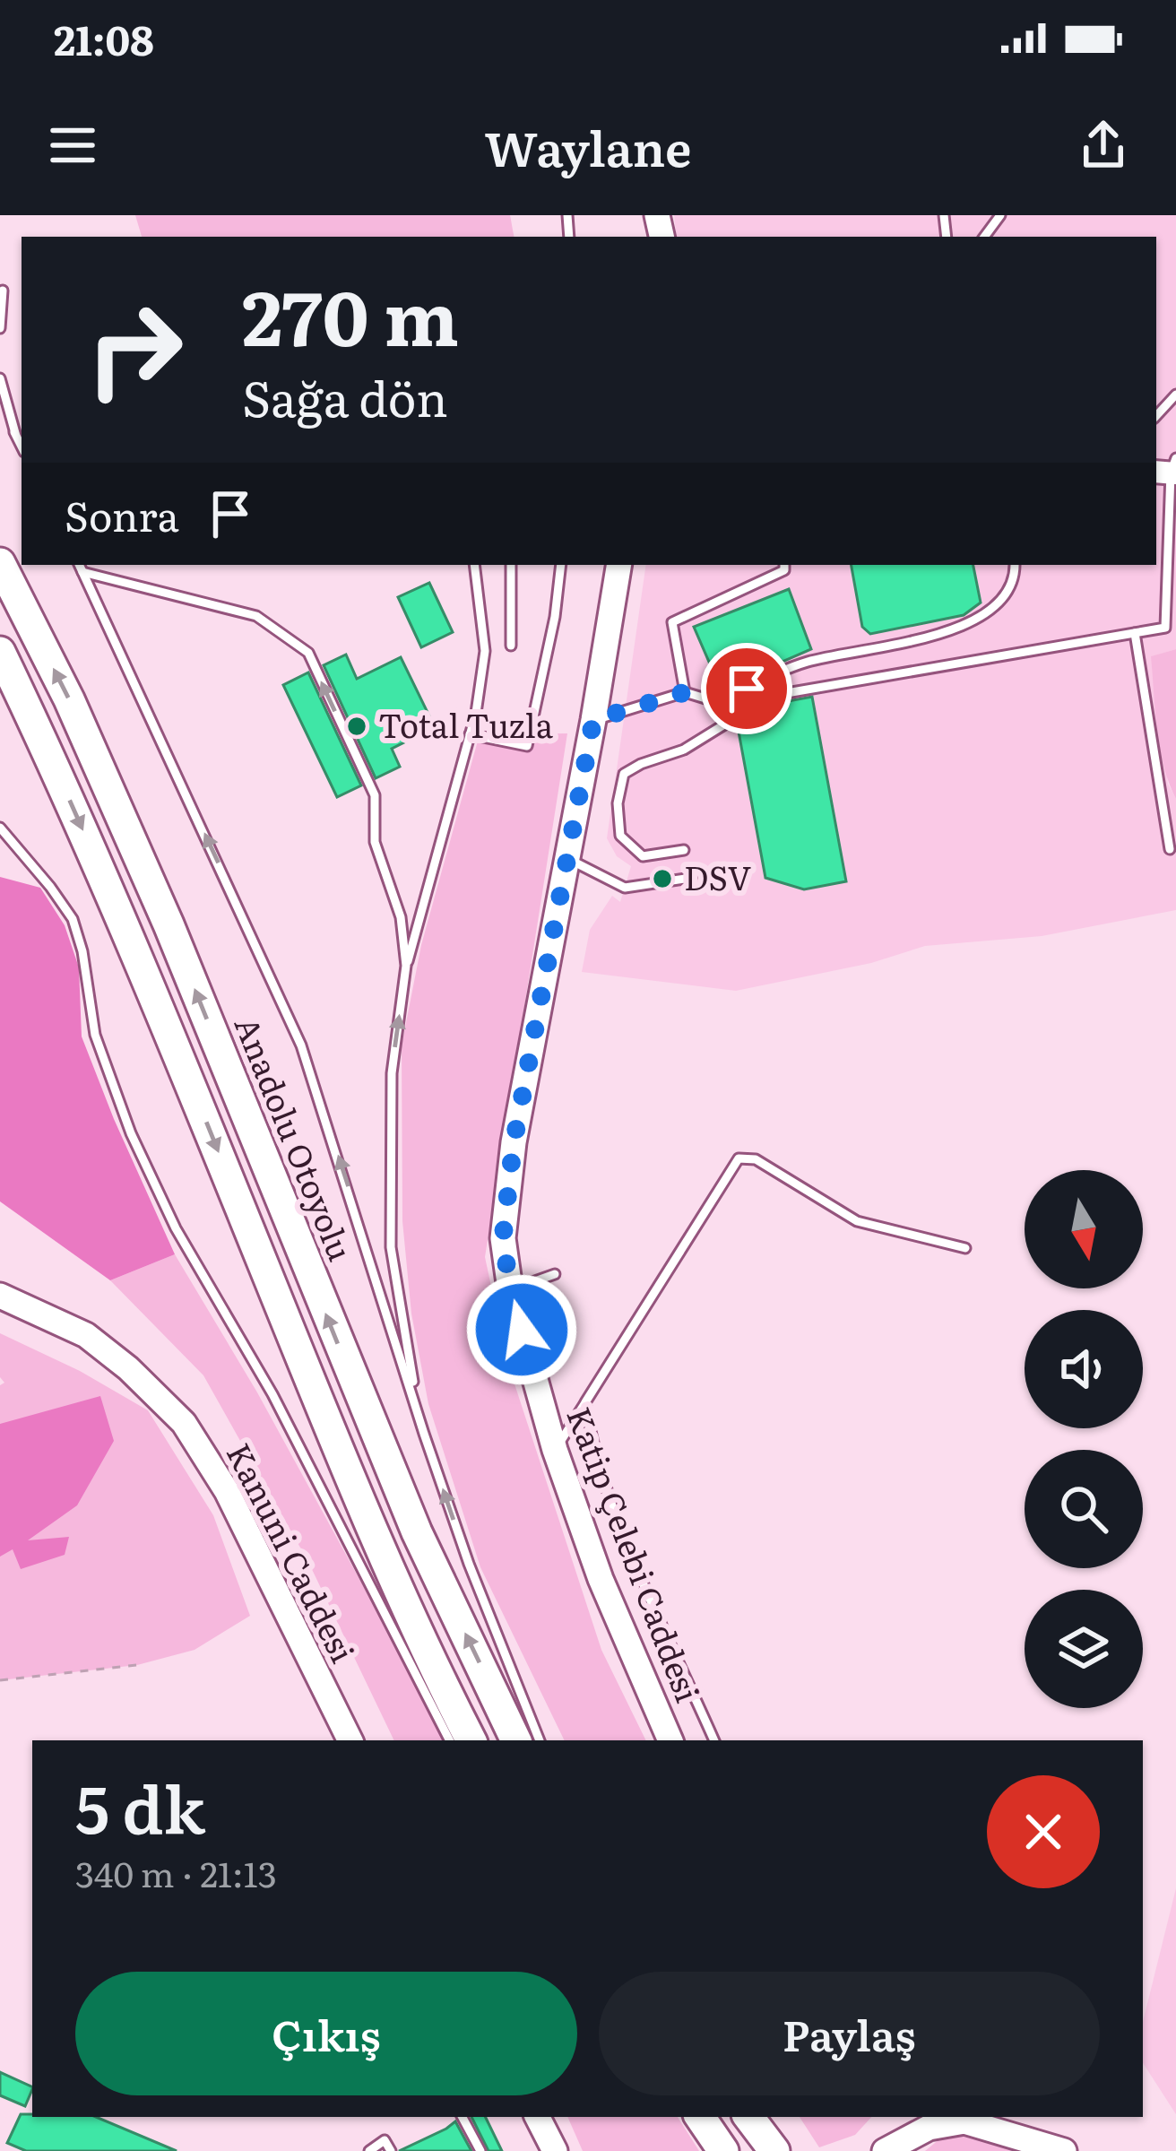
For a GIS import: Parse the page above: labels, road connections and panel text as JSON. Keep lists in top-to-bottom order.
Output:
{
  "streets": {
    "highway": ["Anadolu Otoyolu"],
    "main road": ["Kanuni Caddesi", "Katip Çelebi Caddesi"]
  },
  "places": ["Total Tuzla", "DSV"],
  "north": "bottom",
  "page": {
    "status": "21:08",
    "header": "Waylane",
    "turn": ["270 m", "Sağa dön"],
    "then": "Sonra",
    "heading": ["5 dk", "340 m · 21:13"],
    "buttons": ["Çıkış", "Paylaş"]
  }
}
